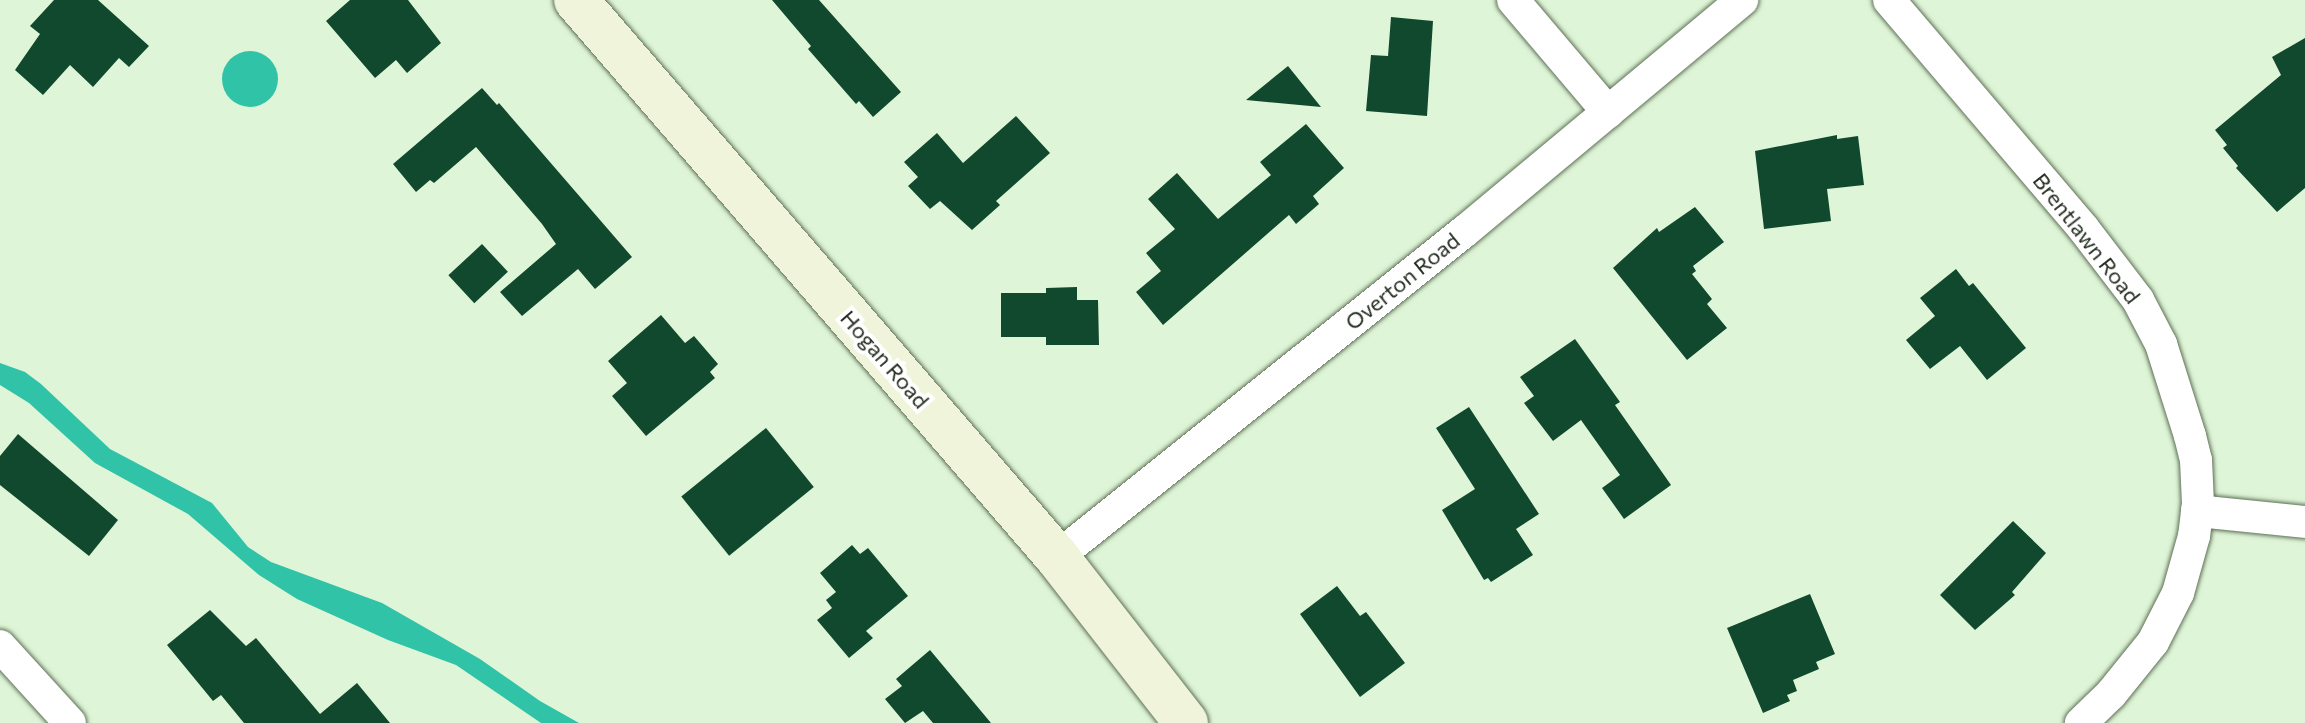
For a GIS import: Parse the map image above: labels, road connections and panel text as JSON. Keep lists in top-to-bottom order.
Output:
{
  "streets": {
    "street": ["Brentlawn Road", "Overton Road", "Hogan Road"]
  },
  "crossings": [
    ["Overton Road", "Hogan Road"]
  ]
}
